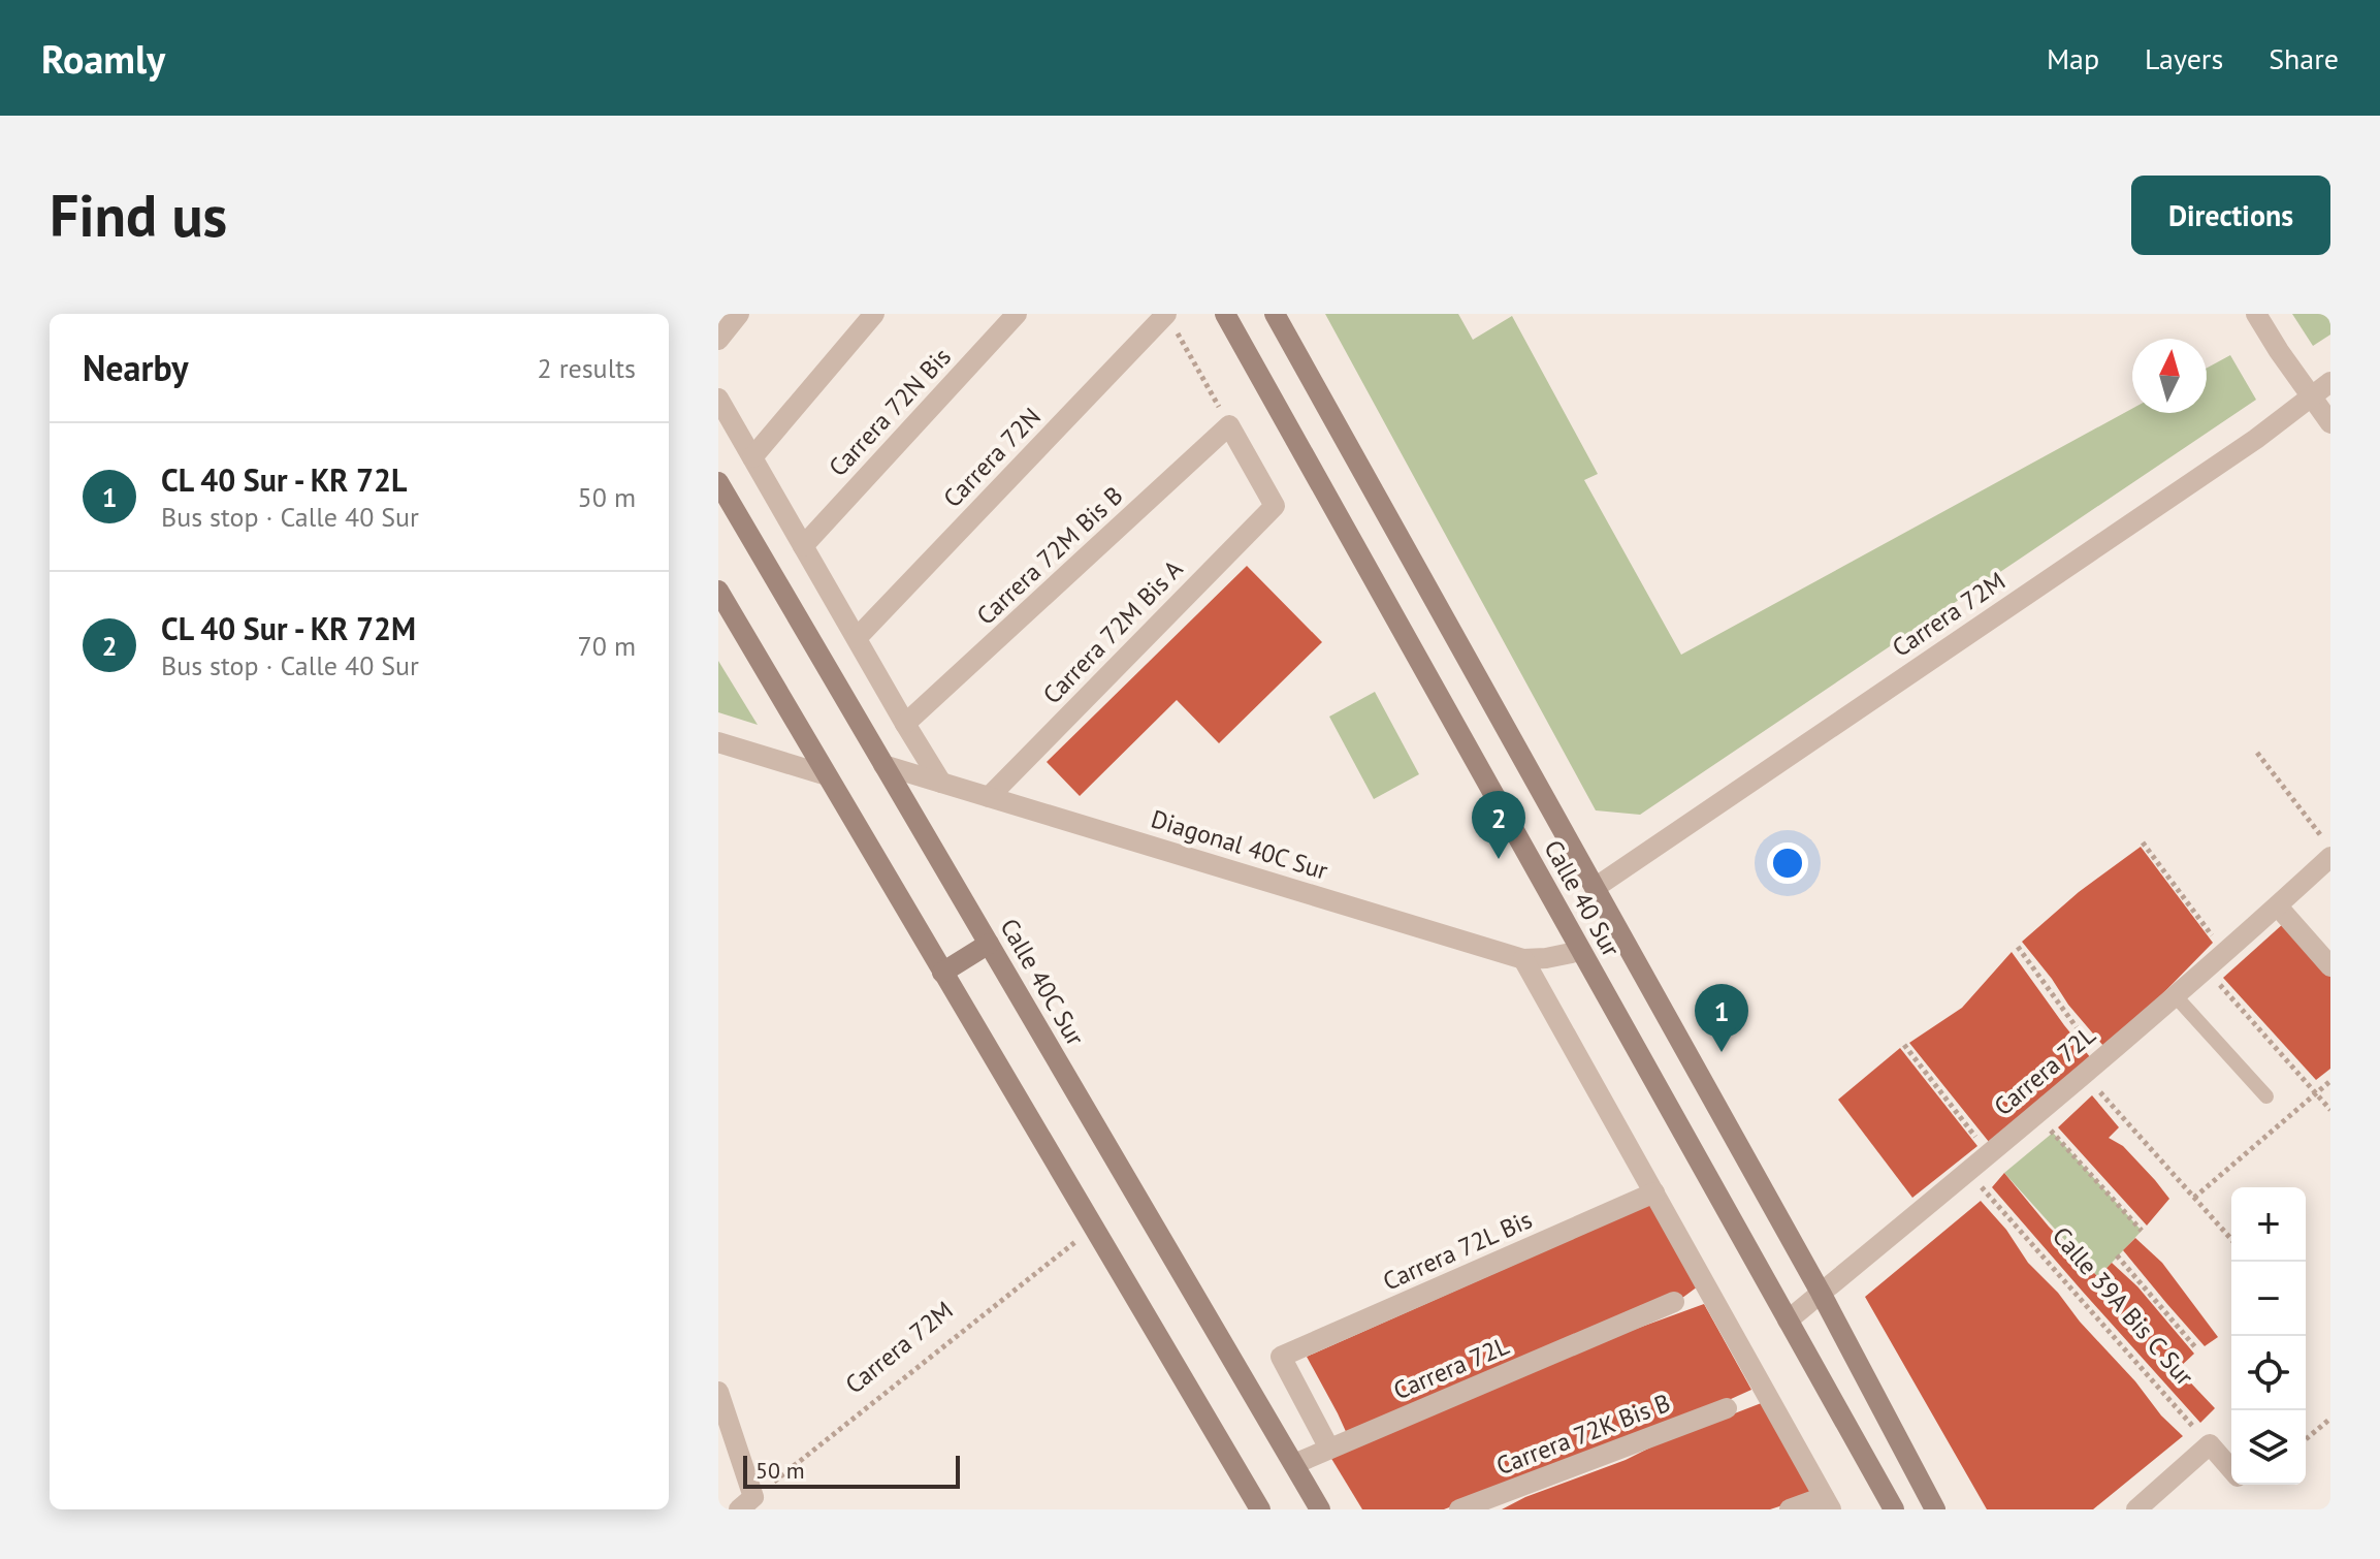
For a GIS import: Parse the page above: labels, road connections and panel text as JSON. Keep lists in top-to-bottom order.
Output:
{
  "streets": {
    "street": [
      "Carrera 72N Bis",
      "Carrera 72N",
      "Carrera 72M Bis B",
      "Carrera 72M",
      "Carrera 72M Bis A",
      "Diagonal 40C Sur",
      "Calle 40 Sur",
      "Calle 40C Sur",
      "Carrera 72L",
      "Carrera 72L Bis",
      "Carrera 72K Bis B"
    ],
    "path": ["Calle 39A Bis C Sur"]
  },
  "crossings": [
    ["Carrera 72M Bis B", "Carrera 72M Bis A"],
    ["Carrera 72M", "Calle 40 Sur"],
    ["Carrera 72M Bis A", "Diagonal 40C Sur"],
    ["Diagonal 40C Sur", "Calle 40 Sur"],
    ["Diagonal 40C Sur", "Calle 40C Sur"],
    ["Calle 40 Sur", "Carrera 72L"],
    ["Calle 40C Sur", "Carrera 72L"],
    ["Carrera 72L", "Carrera 72L Bis"],
    ["Carrera 72L", "Calle 39A Bis C Sur"]
  ],
  "scale_bar": "50 m",
  "north": "top",
  "page": {
    "header": "Roamly",
    "nav": ["Map", "Layers", "Share"],
    "buttons": "Directions",
    "title": "Find us",
    "heading": ["Nearby", "2 results"],
    "list": [
      {
        "mark": "1",
        "name": "CL 40 Sur - KR 72L",
        "note": "Bus stop · Calle 40 Sur",
        "value": "50 m"
      },
      {
        "mark": "2",
        "name": "CL 40 Sur - KR 72M",
        "note": "Bus stop · Calle 40 Sur",
        "value": "70 m"
      }
    ],
    "pins": ["2", "1"],
    "map_buttons": ["+", "−"],
    "scale": "50 m"
  }
}
